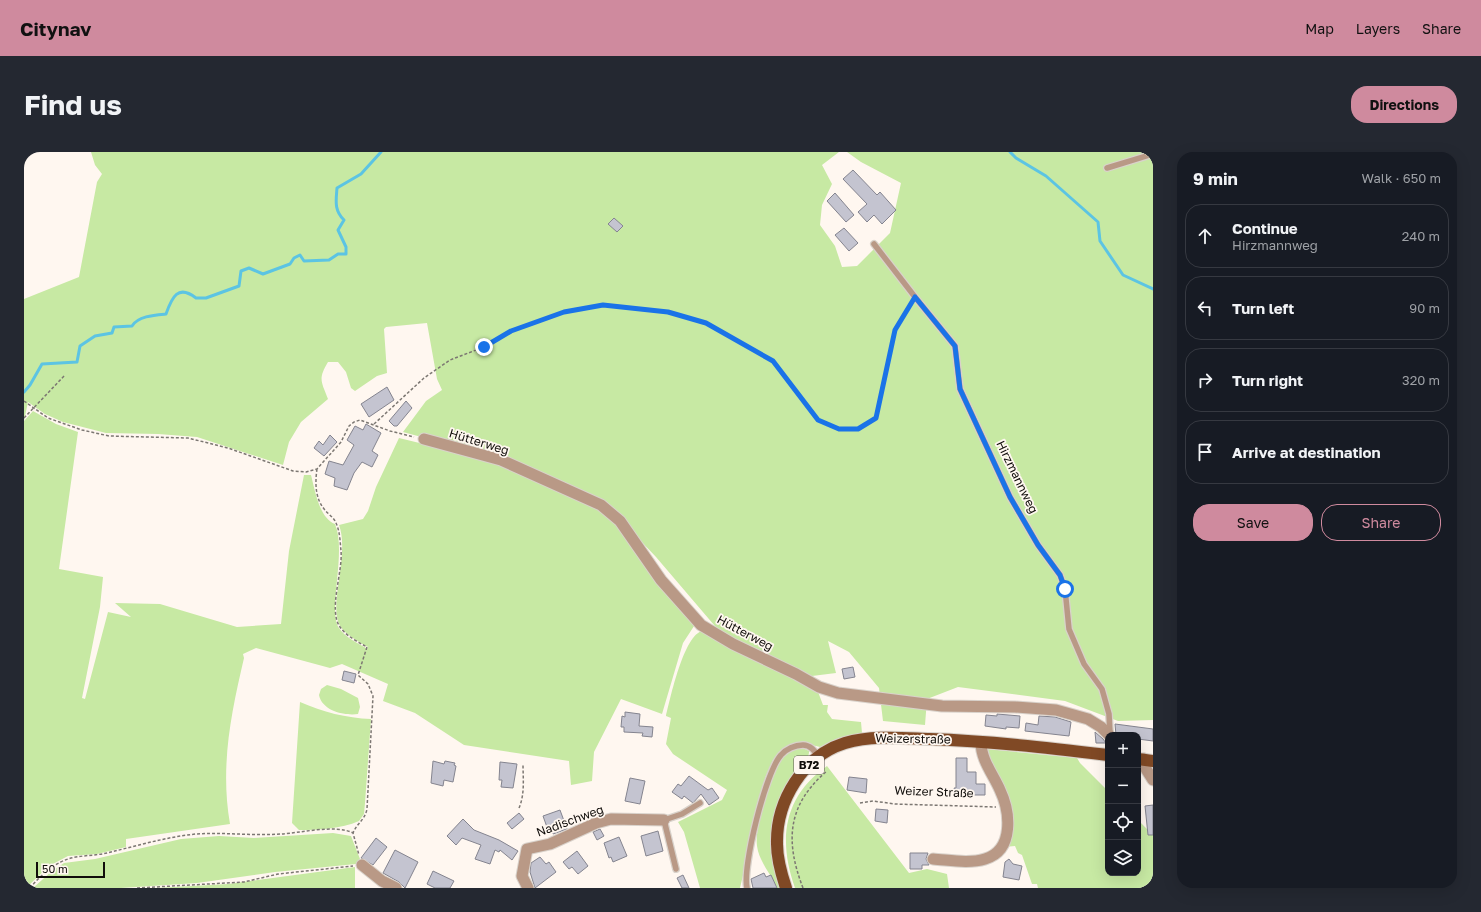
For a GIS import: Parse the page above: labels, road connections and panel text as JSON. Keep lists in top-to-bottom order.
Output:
{
  "streets": {
    "main road": ["Weizerstraße", "B72"],
    "street": ["Hütterweg", "Nadischweg"],
    "lane": ["Hirzmannweg"],
    "path": ["Weizer Straße"]
  },
  "scale_bar": "50 m",
  "page": {
    "header": "Citynav",
    "nav": ["Map", "Layers", "Share"],
    "buttons": [
      "Directions",
      ["Save", "Share"]
    ],
    "title": "Find us",
    "heading": ["9 min", "Walk · 650 m"],
    "list": [
      ["Continue", "Hirzmannweg", "240 m"],
      ["Turn left", "90 m"],
      ["Turn right", "320 m"],
      "Arrive at destination"
    ],
    "map_buttons": ["+", "−"],
    "scale": "50 m"
  }
}
